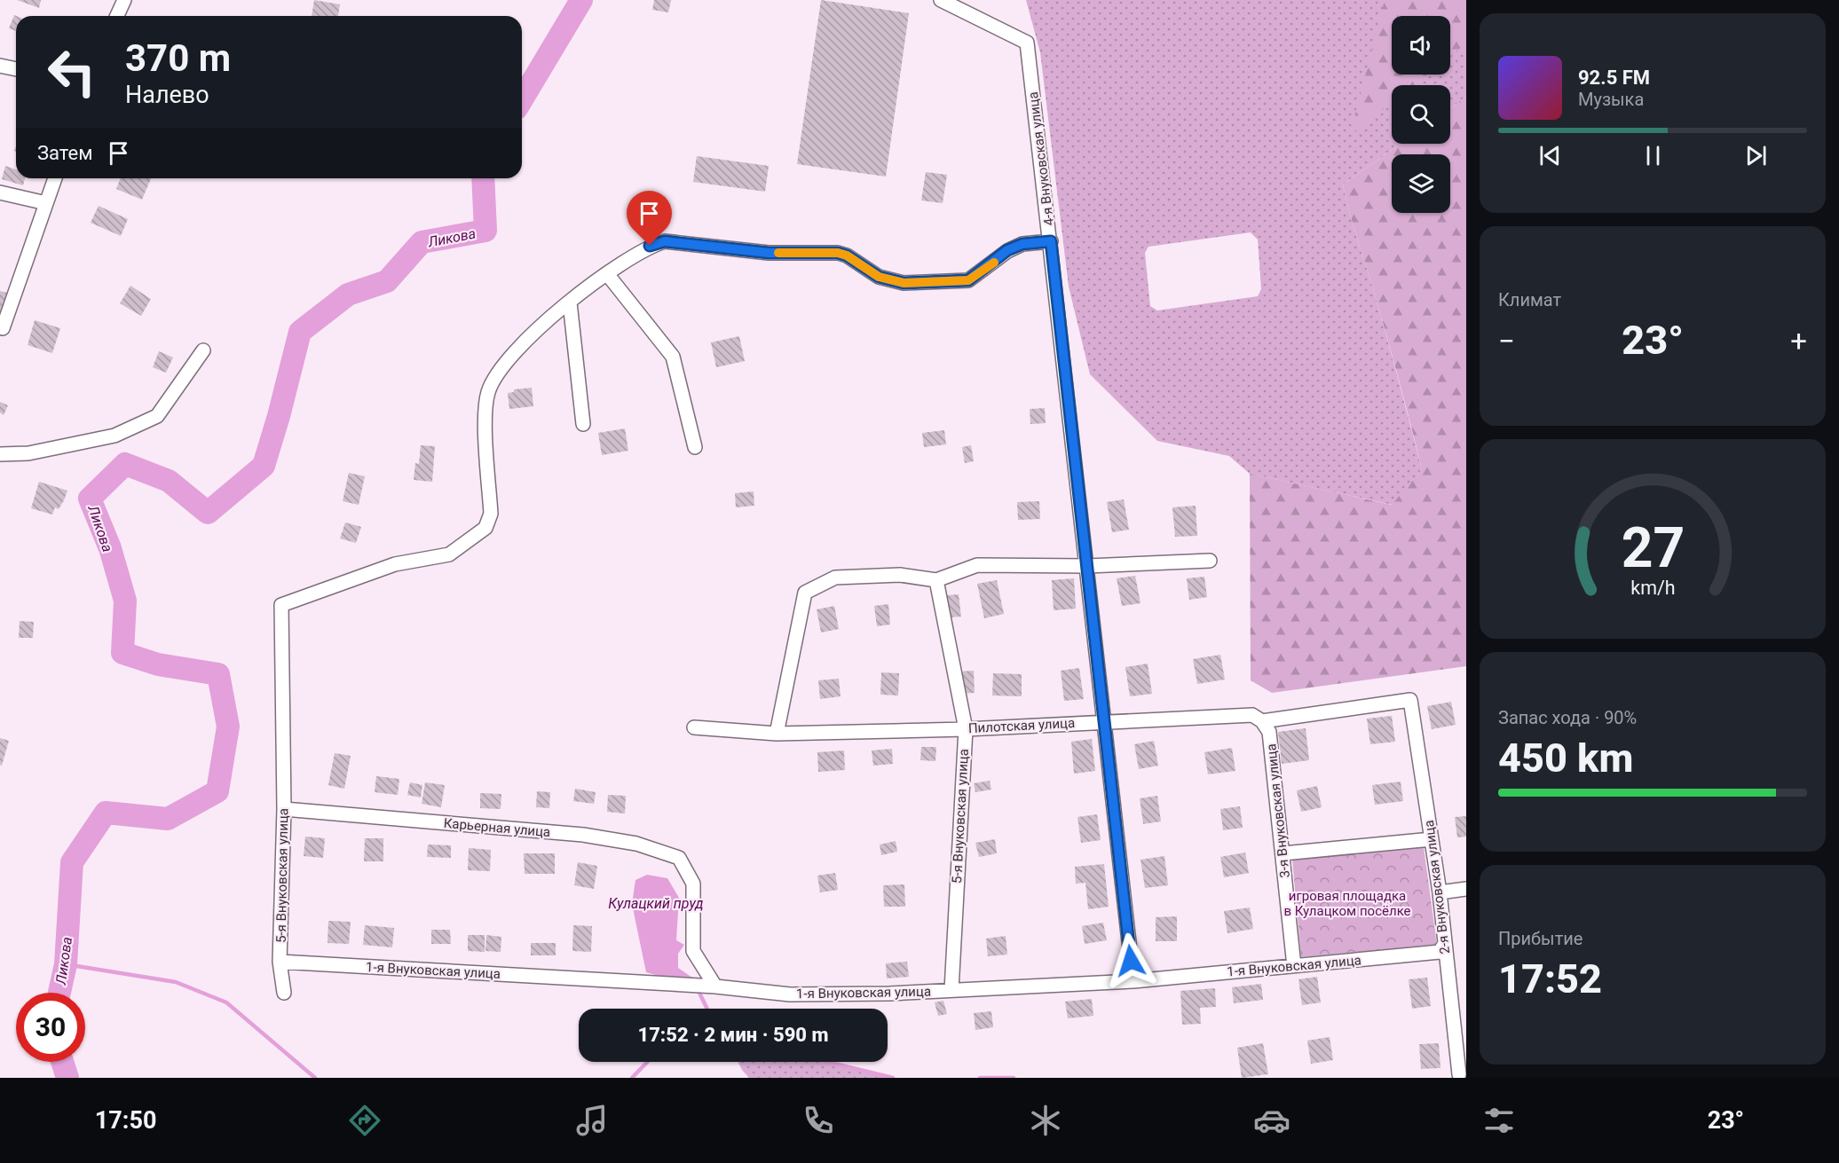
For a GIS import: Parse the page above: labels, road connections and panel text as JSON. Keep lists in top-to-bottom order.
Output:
{
  "streets": {
    "street": [
      "4-я Внуковская улица",
      "Пилотская улица",
      "3-я Внуковская улица",
      "5-я Внуковская улица",
      "Карьерная улица",
      "2-я Внуковская улица",
      "1-я Внуковская улица"
    ]
  },
  "crossings": [
    ["4-я Внуковская улица", "Пилотская улица"],
    ["4-я Внуковская улица", "1-я Внуковская улица"],
    ["Пилотская улица", "3-я Внуковская улица"],
    ["Пилотская улица", "5-я Внуковская улица"],
    ["Пилотская улица", "2-я Внуковская улица"],
    ["3-я Внуковская улица", "1-я Внуковская улица"],
    ["5-я Внуковская улица", "Карьерная улица"],
    ["5-я Внуковская улица", "1-я Внуковская улица"],
    ["Карьерная улица", "1-я Внуковская улица"],
    ["2-я Внуковская улица", "1-я Внуковская улица"]
  ],
  "water": ["Ликова", "Кулацкий пруд"],
  "parks": ["игровая площадка в Кулацком посёлке"],
  "page": {
    "turn": ["370 m", "Налево"],
    "song": ["92.5 FM", "Музыка"],
    "then": "Затем",
    "tile": [
      "Климат",
      ["Запас хода · 90%", "450 km"],
      ["Прибытие", "17:52"]
    ],
    "heat": ["−", "23°", "+"],
    "limit": "30",
    "trip": "17:52 · 2 мин · 590 m",
    "tabs": ["17:50", "23°"],
    "gauge": ["27", "km/h"]
  }
}
